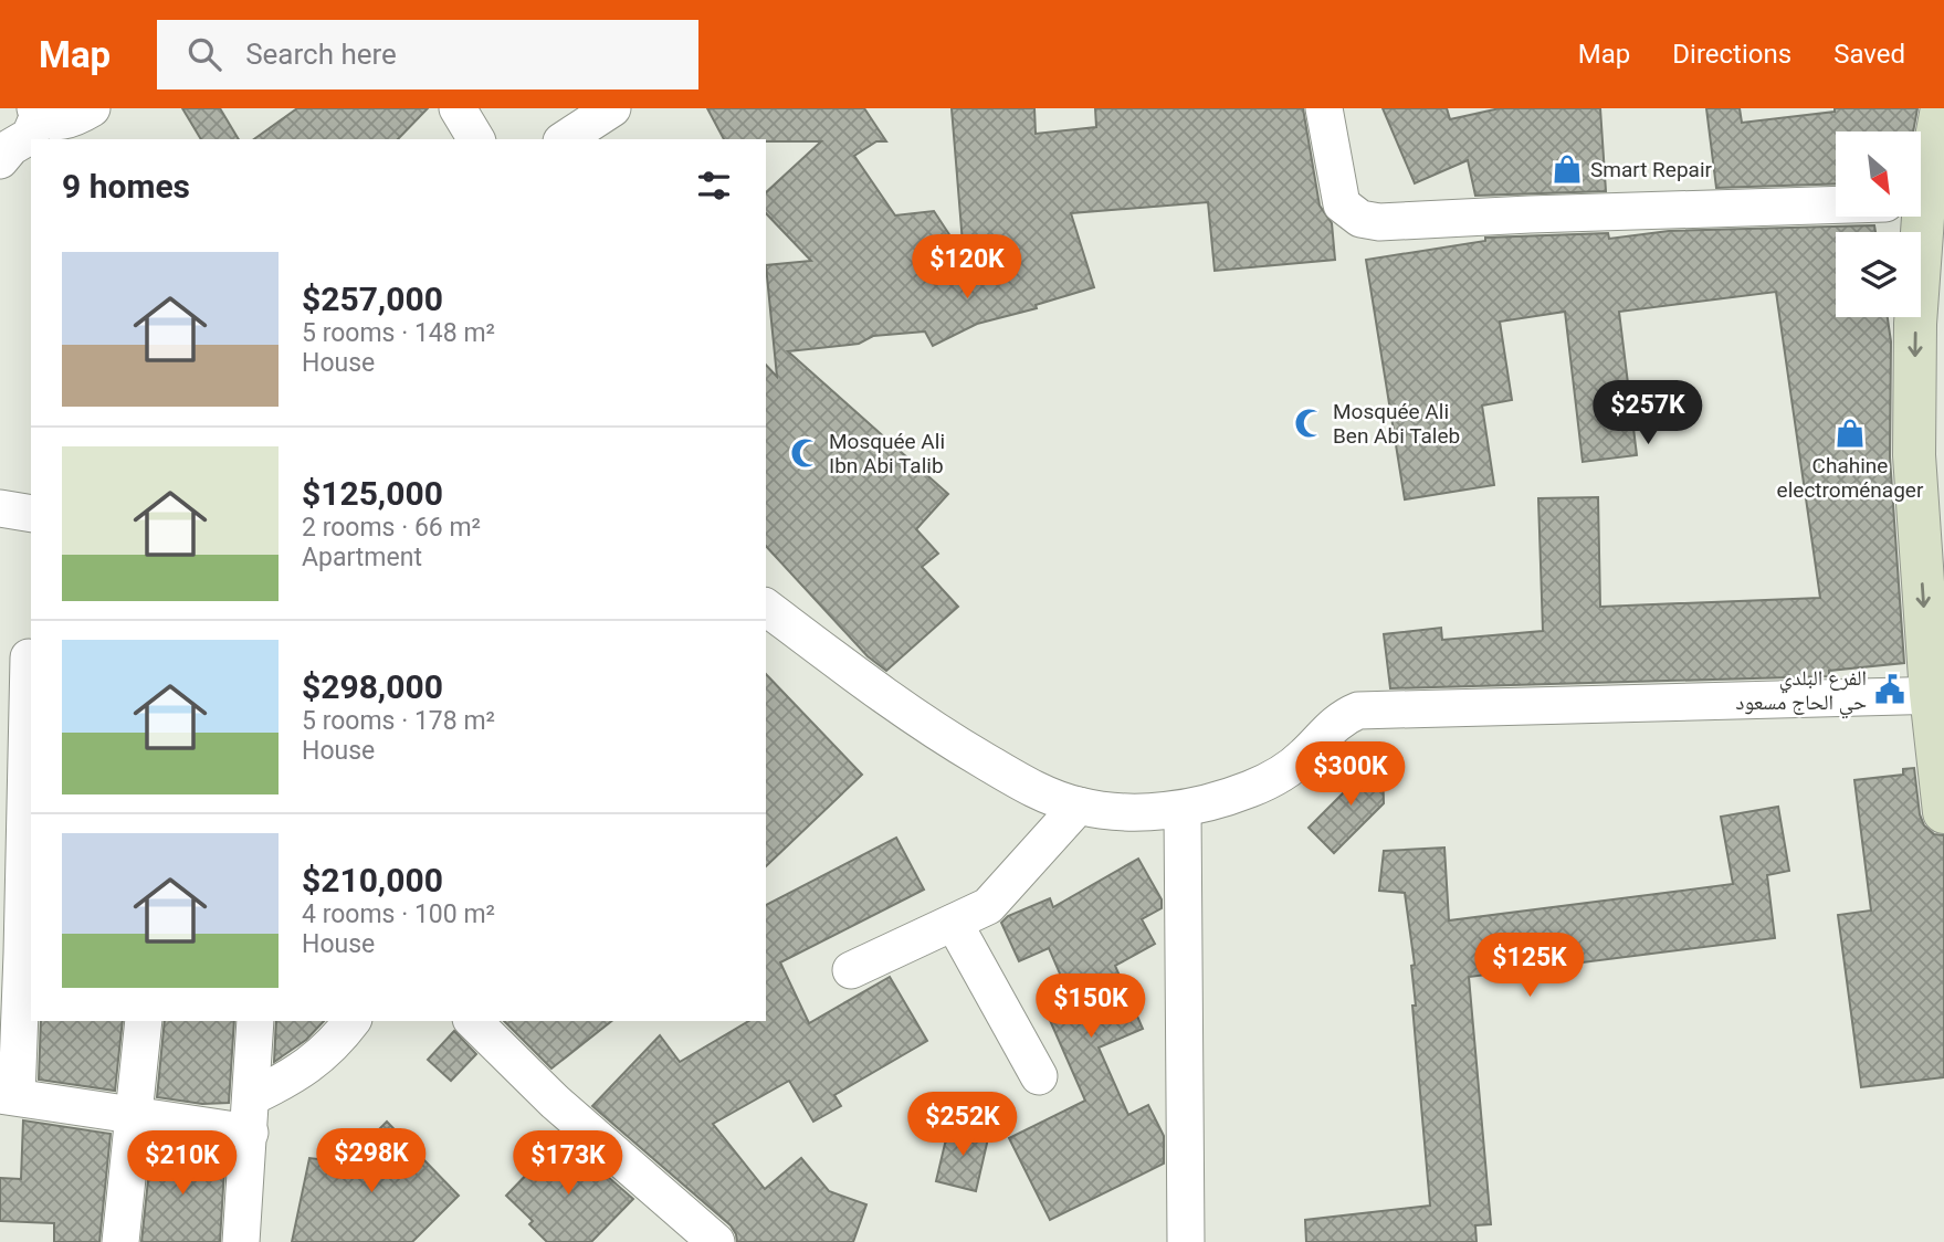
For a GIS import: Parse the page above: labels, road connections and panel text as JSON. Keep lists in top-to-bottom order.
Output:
{
  "places": {
    "shop": ["Smart Repair", "Chahine electroménager"],
    "mosque": ["Mosquée Ali Ben Abi Taleb", "Mosquée Ali Ibn Abi Talib"],
    "public building": ["الفرع البلدي حي الحاج مسعود"]
  },
  "north": "bottom right",
  "page": {
    "header": "Map",
    "search": "Search here",
    "nav": ["Map", "Directions", "Saved"],
    "heading": "9 homes",
    "list": [
      {
        "name": "$257,000",
        "note": "5 rooms · 148 m² · House"
      },
      {
        "name": "$125,000",
        "note": "2 rooms · 66 m² · Apartment"
      },
      {
        "name": "$298,000",
        "note": "5 rooms · 178 m² · House"
      },
      {
        "name": "$210,000",
        "note": "4 rooms · 100 m² · House"
      }
    ],
    "price": [
      "$120K",
      "$257K",
      "$300K",
      "$125K",
      "$150K",
      "$252K",
      "$298K",
      "$210K",
      "$173K"
    ]
  }
}
